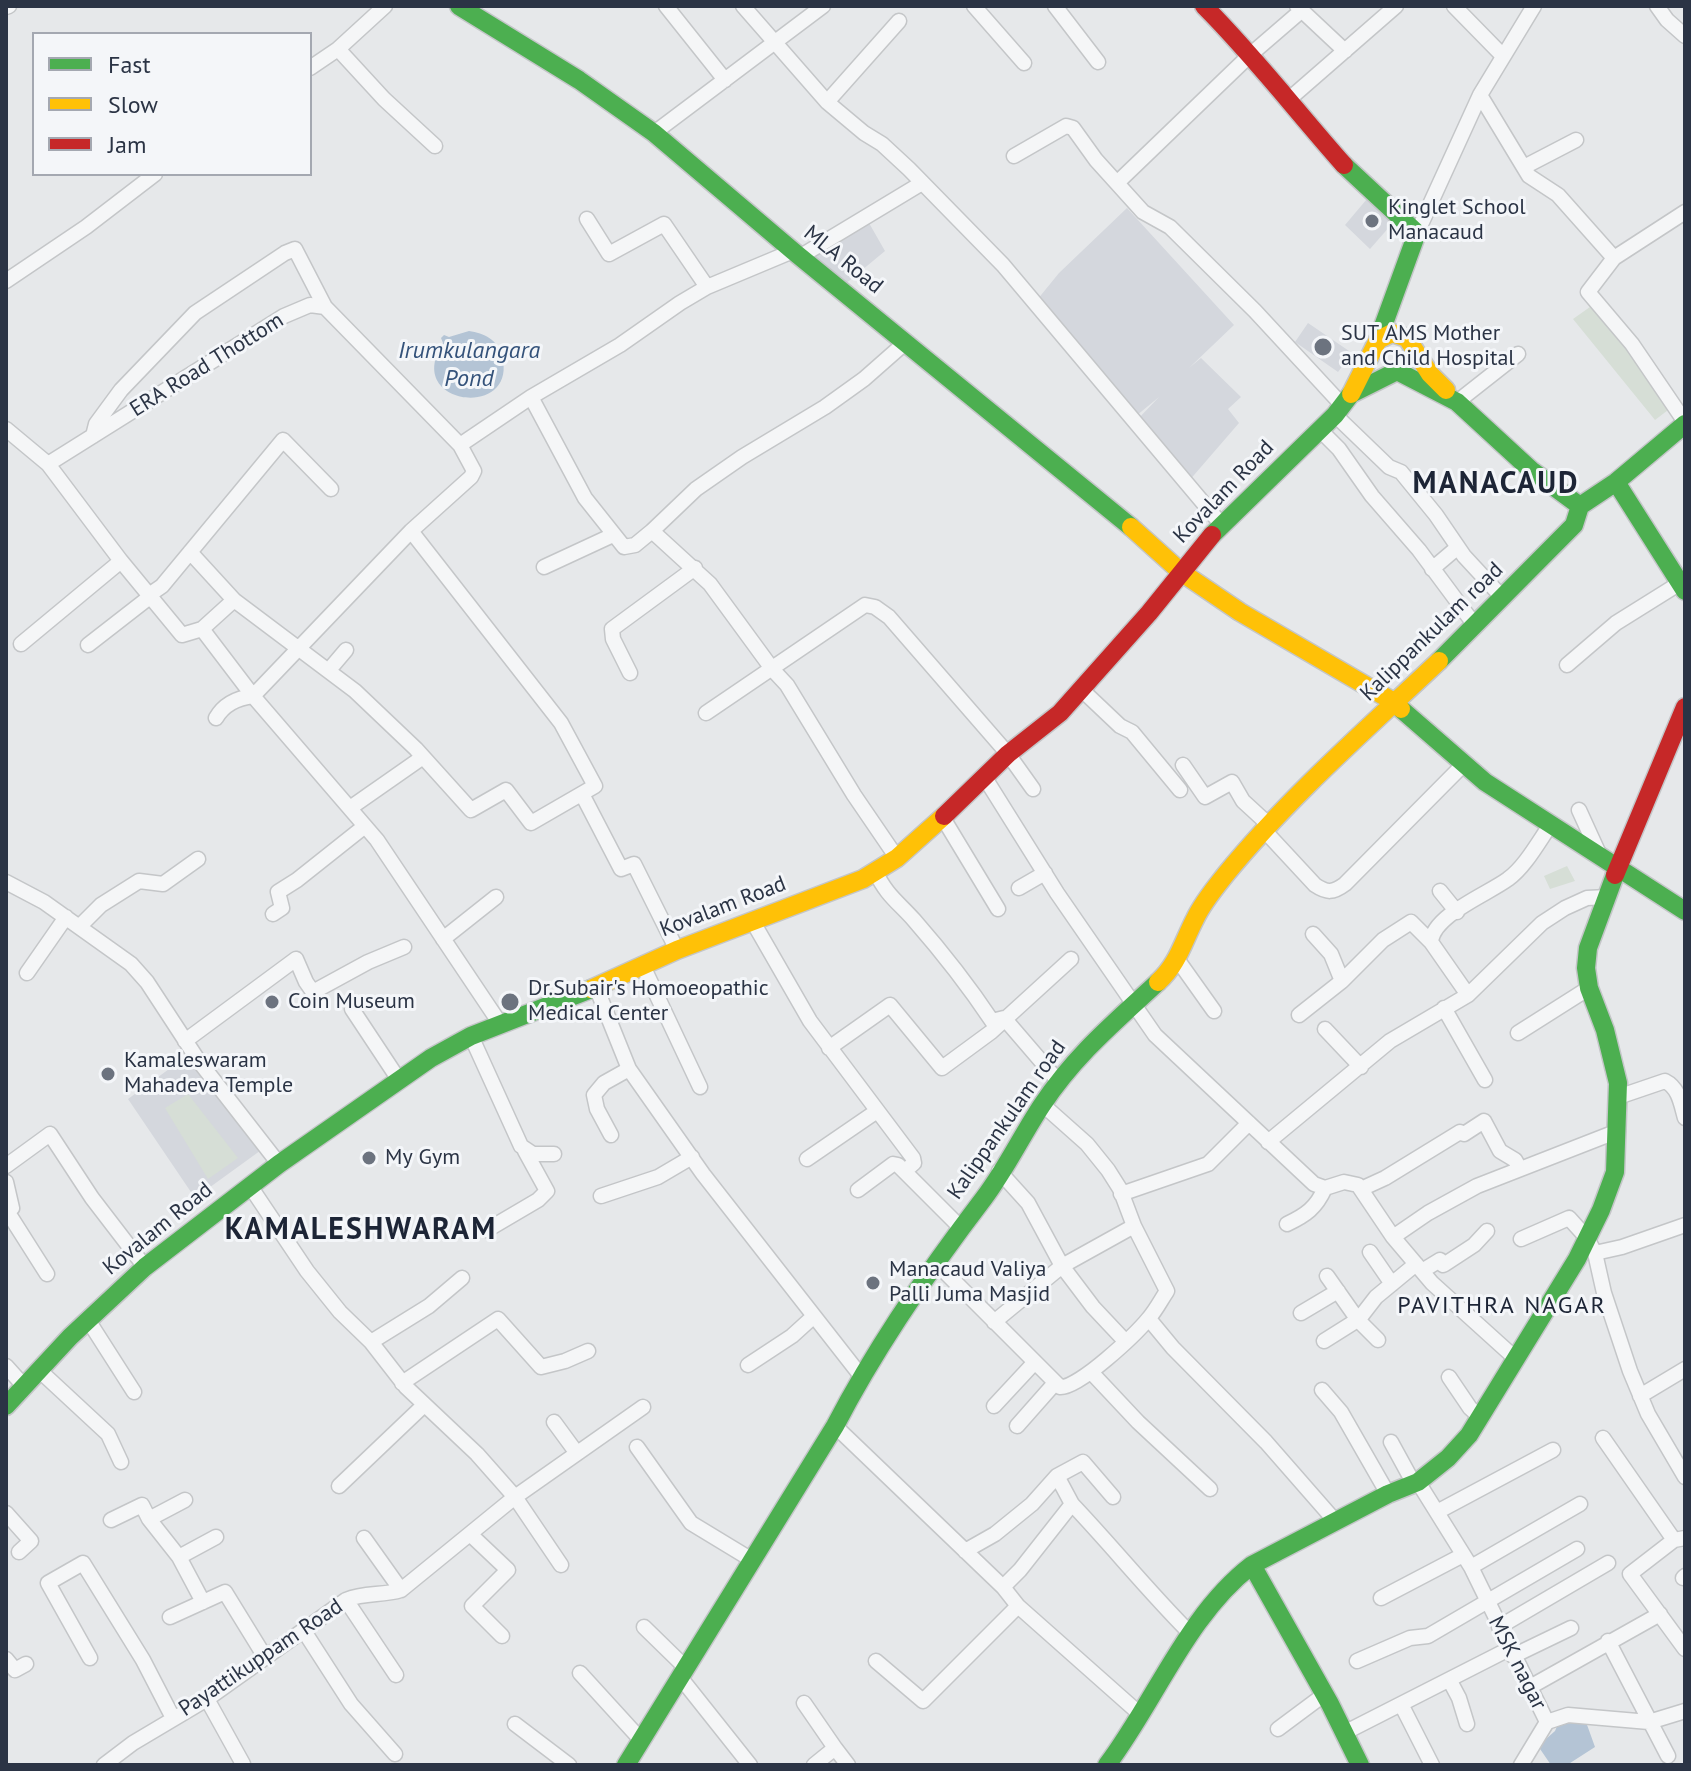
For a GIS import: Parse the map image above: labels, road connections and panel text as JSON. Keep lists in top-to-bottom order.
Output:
{
  "streets": {
    "main road": ["MLA Road", "Kovalam Road", "Kalippankulam road"],
    "street": ["ERA Road Thottom", "Payattikuppam Road", "MSK nagar"]
  },
  "crossings": [
    ["MLA Road", "Kovalam Road"],
    ["MLA Road", "Kalippankulam road"]
  ],
  "districts": ["MANACAUD", "KAMALESHWARAM", "PAVITHRA NAGAR"],
  "water": ["Irumkulangara Pond"],
  "places": [
    "Kinglet School Manacaud",
    "SUT AMS Mother and Child Hospital",
    "Coin Museum",
    "Dr.Subair's Homoeopathic Medical Center",
    "Kamaleswaram Mahadeva Temple",
    "My Gym",
    "Manacaud Valiya Palli Juma Masjid"
  ],
  "legend": ["Fast", "Slow", "Jam"]
}
